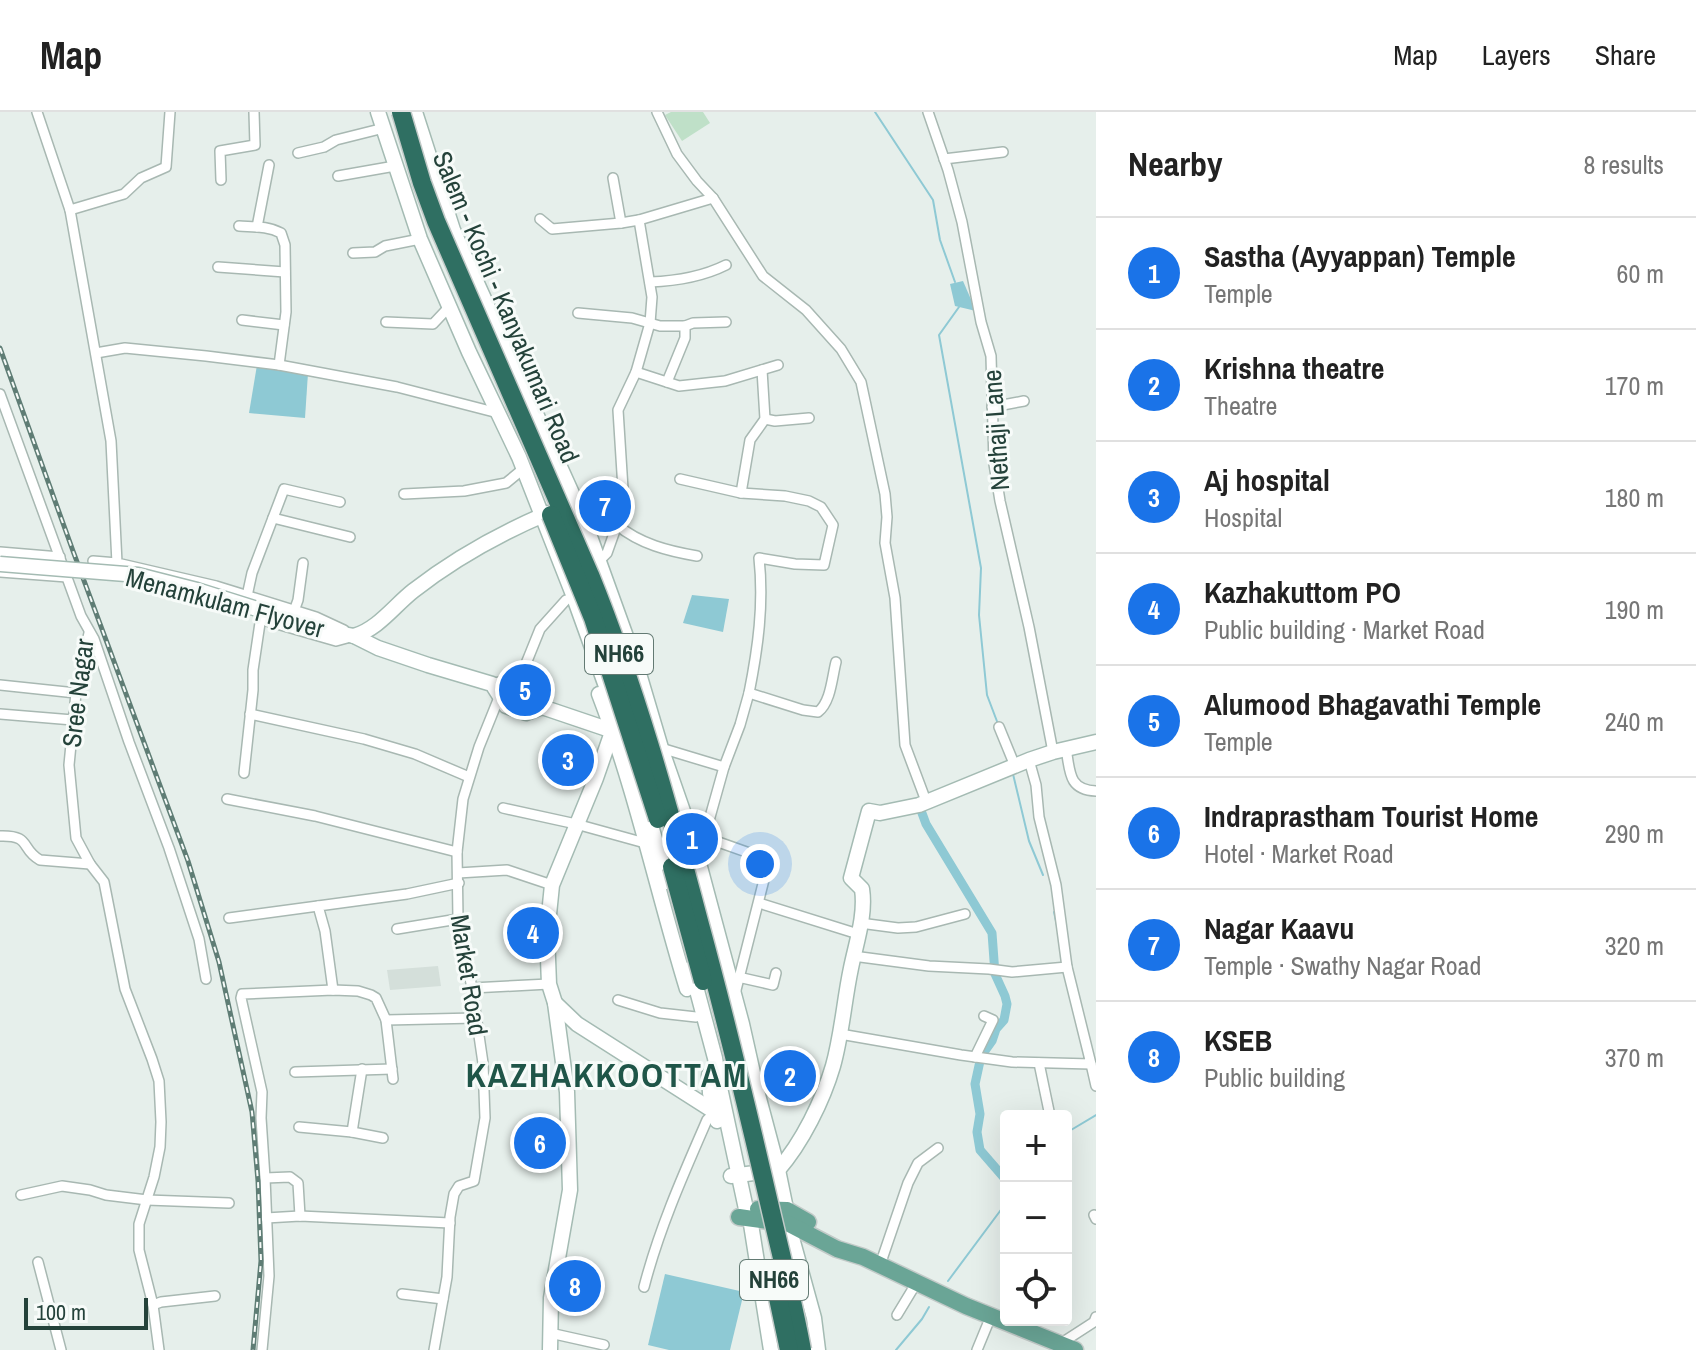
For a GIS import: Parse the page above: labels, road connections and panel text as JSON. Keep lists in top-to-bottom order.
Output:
{
  "streets": {
    "highway": ["Salem - Kochi - Kanyakumari Road", "NH66"],
    "main road": ["Menamkulam Flyover"],
    "street": ["Nethaji Lane", "Sree Nagar", "Market Road"]
  },
  "crossings": [
    ["Menamkulam Flyover", "Market Road"]
  ],
  "districts": ["KAZHAKKOOTTAM"],
  "scale_bar": "100 m",
  "page": {
    "header": "Map",
    "nav": ["Map", "Layers", "Share"],
    "heading": ["Nearby", "8 results"],
    "list": [
      {
        "mark": "1",
        "name": "Sastha (Ayyappan) Temple",
        "note": "Temple",
        "value": "60 m"
      },
      {
        "mark": "2",
        "name": "Krishna theatre",
        "note": "Theatre",
        "value": "170 m"
      },
      {
        "mark": "3",
        "name": "Aj hospital",
        "note": "Hospital",
        "value": "180 m"
      },
      {
        "mark": "4",
        "name": "Kazhakuttom PO",
        "note": "Public building · Market Road",
        "value": "190 m"
      },
      {
        "mark": "5",
        "name": "Alumood Bhagavathi Temple",
        "note": "Temple",
        "value": "240 m"
      },
      {
        "mark": "6",
        "name": "Indraprastham Tourist Home",
        "note": "Hotel · Market Road",
        "value": "290 m"
      },
      {
        "mark": "7",
        "name": "Nagar Kaavu",
        "note": "Temple · Swathy Nagar Road",
        "value": "320 m"
      },
      {
        "mark": "8",
        "name": "KSEB",
        "note": "Public building",
        "value": "370 m"
      }
    ],
    "pins": [
      "7",
      "5",
      "3",
      "1",
      "4",
      "2",
      "6",
      "8"
    ],
    "map_buttons": ["+", "−"],
    "scale": "100 m"
  }
}
